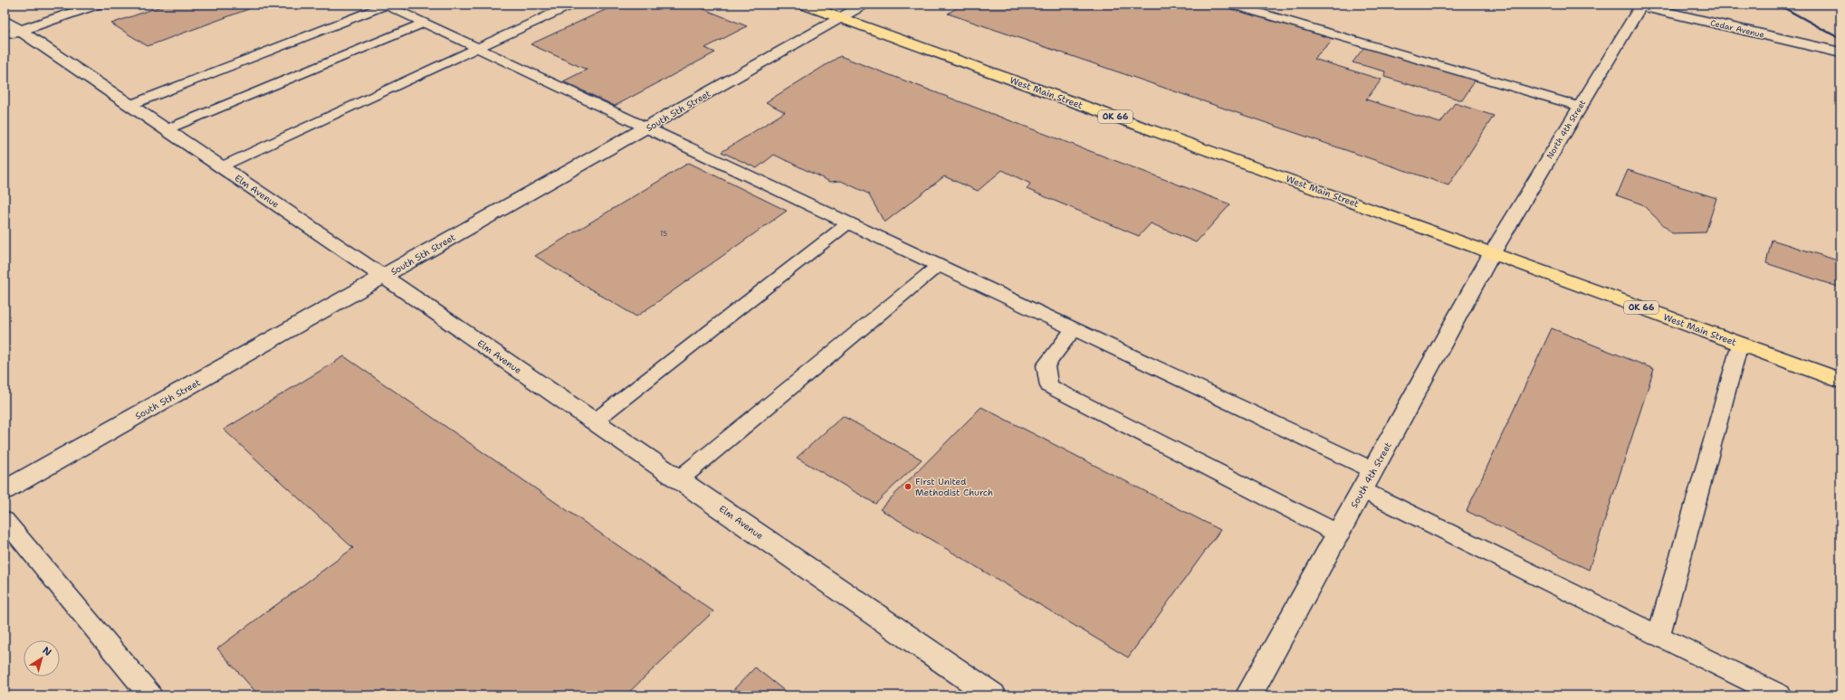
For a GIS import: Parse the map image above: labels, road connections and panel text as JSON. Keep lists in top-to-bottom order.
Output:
{
  "streets": {
    "main road": ["West Main Street", "OK 66"],
    "street": [
      "Cedar Avenue",
      "South 5th Street",
      "North 4th Street",
      "Elm Avenue",
      "South 4th Street"
    ]
  },
  "crossings": [
    ["Cedar Avenue", "North 4th Street"],
    ["West Main Street", "South 5th Street"],
    ["West Main Street", "North 4th Street"],
    ["West Main Street", "South 4th Street"],
    ["South 5th Street", "Elm Avenue"],
    ["North 4th Street", "South 4th Street"]
  ],
  "places": ["First United Methodist Church"],
  "house_numbers": ["15"],
  "north": "top right"
}
